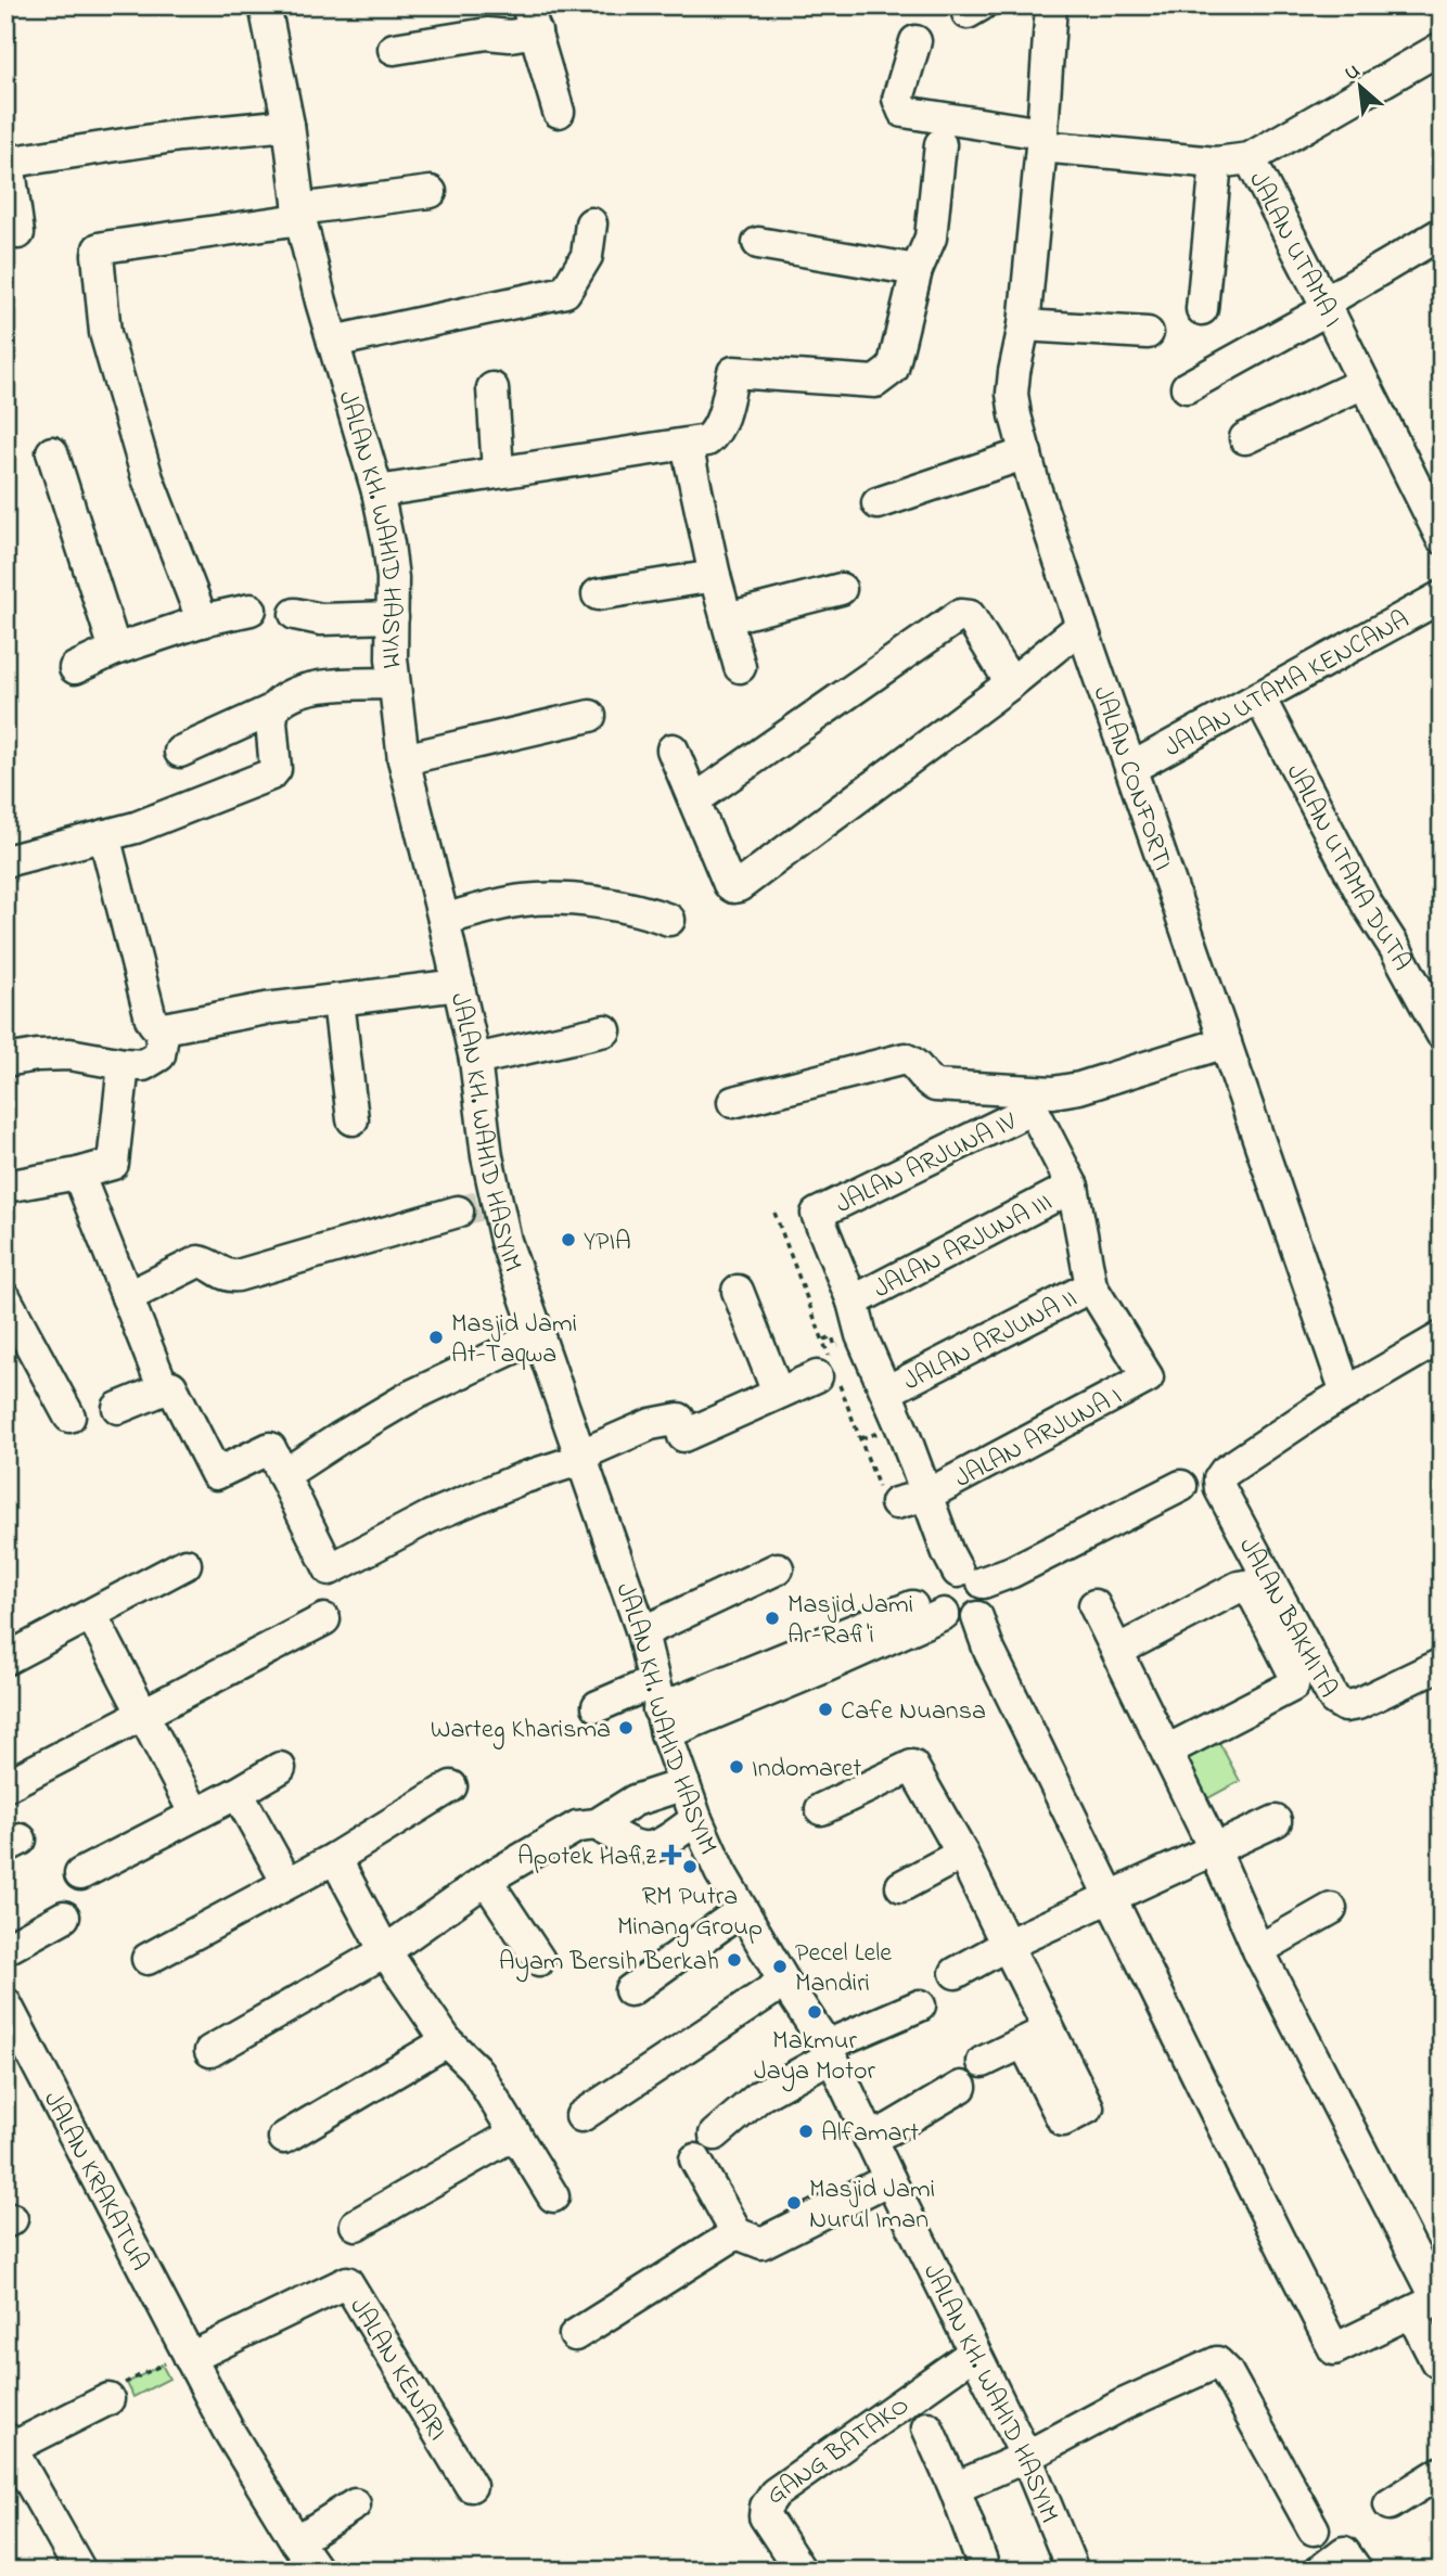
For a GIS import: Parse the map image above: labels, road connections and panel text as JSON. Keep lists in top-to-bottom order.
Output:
{
  "streets": {
    "street": [
      "JALAN UTAMA I",
      "JALAN KH. WAHID HASYIM",
      "JALAN UTAMA KENCANA",
      "JALAN CONFORTI",
      "JALAN UTAMA DUTA",
      "JALAN ARJUNA IV",
      "JALAN ARJUNA III",
      "JALAN ARJUNA II",
      "JALAN ARJUNA I",
      "JALAN BAKHITA",
      "JALAN KRAKATUA",
      "JALAN KENARI",
      "GANG BATAKO"
    ]
  },
  "crossings": [
    ["JALAN KH. WAHID HASYIM", "GANG BATAKO"],
    ["JALAN UTAMA KENCANA", "JALAN CONFORTI"],
    ["JALAN UTAMA KENCANA", "JALAN UTAMA DUTA"],
    ["JALAN CONFORTI", "JALAN BAKHITA"],
    ["JALAN ARJUNA IV", "JALAN ARJUNA III"],
    ["JALAN ARJUNA II", "JALAN ARJUNA I"],
    ["JALAN KRAKATUA", "JALAN KENARI"]
  ],
  "places": {
    "other": [
      "YPIA",
      "Masjid Jami At-Taqwa",
      "Masjid Jami Ar-Rafi'i",
      "Cafe Nuansa",
      "Warteg Kharisma",
      "Indomaret",
      "RM Putra Minang Group",
      "Ayam Bersih Berkah",
      "Pecel Lele Mandiri",
      "Makmur Jaya Motor",
      "Alfamart",
      "Masjid Jami Nurul Iman"
    ],
    "health": ["Apotek Hafiz"]
  },
  "north": "top left"
}
